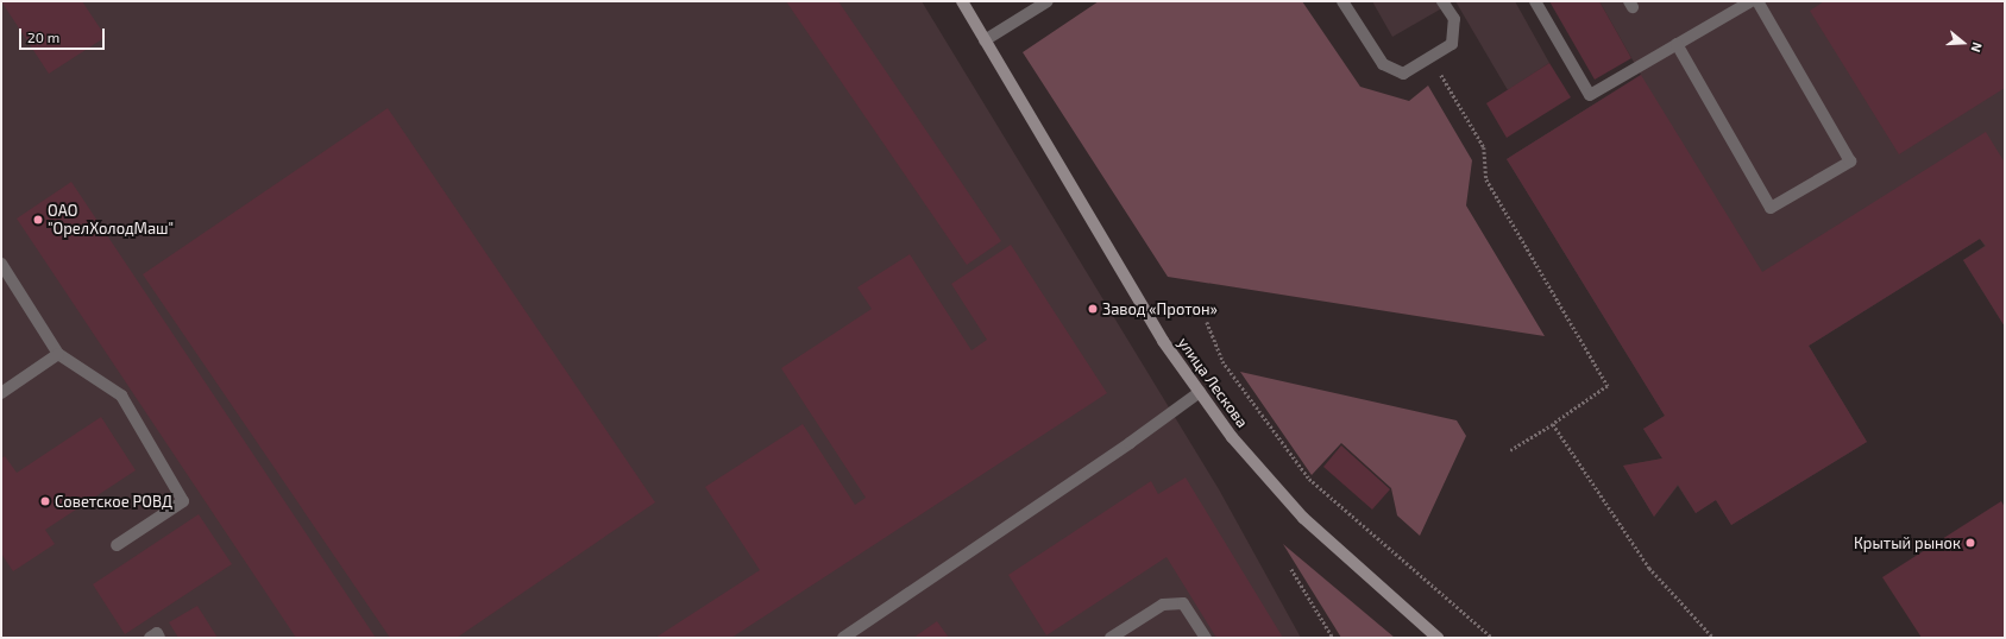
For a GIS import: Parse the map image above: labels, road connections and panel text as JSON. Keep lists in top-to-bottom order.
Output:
{
  "streets": {
    "main road": ["улица Лескова"]
  },
  "places": [
    "ОАО \"ОрелХолодМаш\"",
    "Завод «Протон»",
    "Советское РОВД",
    "Крытый рынок"
  ],
  "scale_bar": "20 m",
  "north": "right"
}
